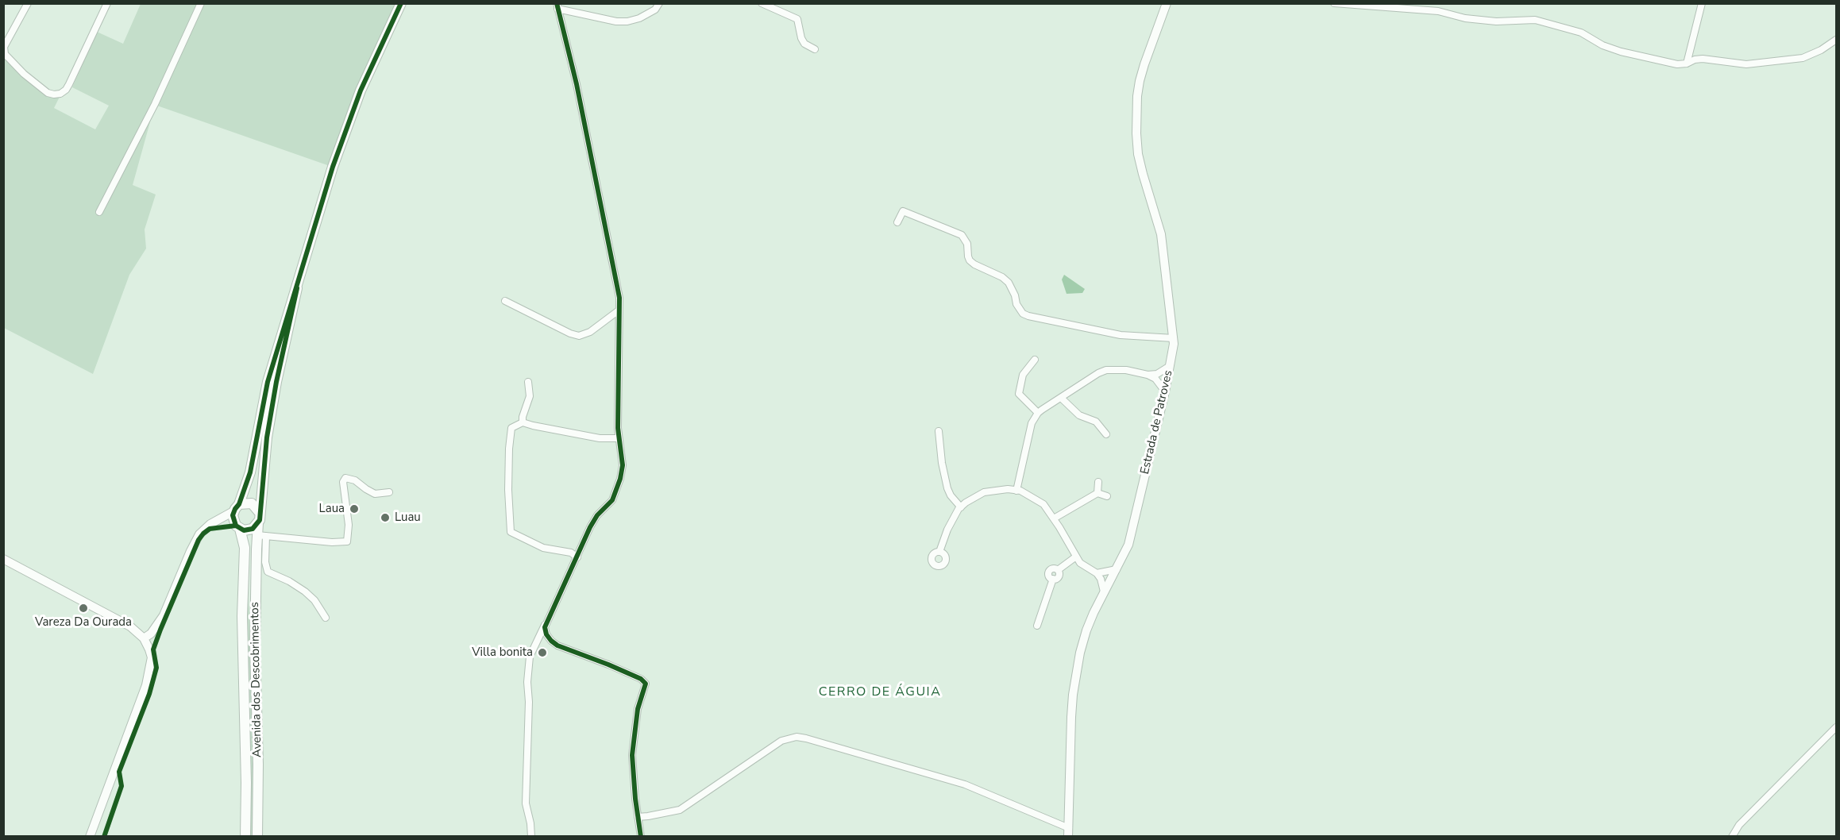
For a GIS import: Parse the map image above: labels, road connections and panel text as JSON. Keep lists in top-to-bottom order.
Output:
{
  "streets": {
    "main road": ["Avenida dos Descobrimentos"],
    "street": ["Estrada de Patroves"]
  },
  "districts": ["CERRO DE ÁGUIA"],
  "places": [
    "Laua",
    "Luau",
    "Vareza Da Ourada",
    "Villa bonita"
  ]
}
